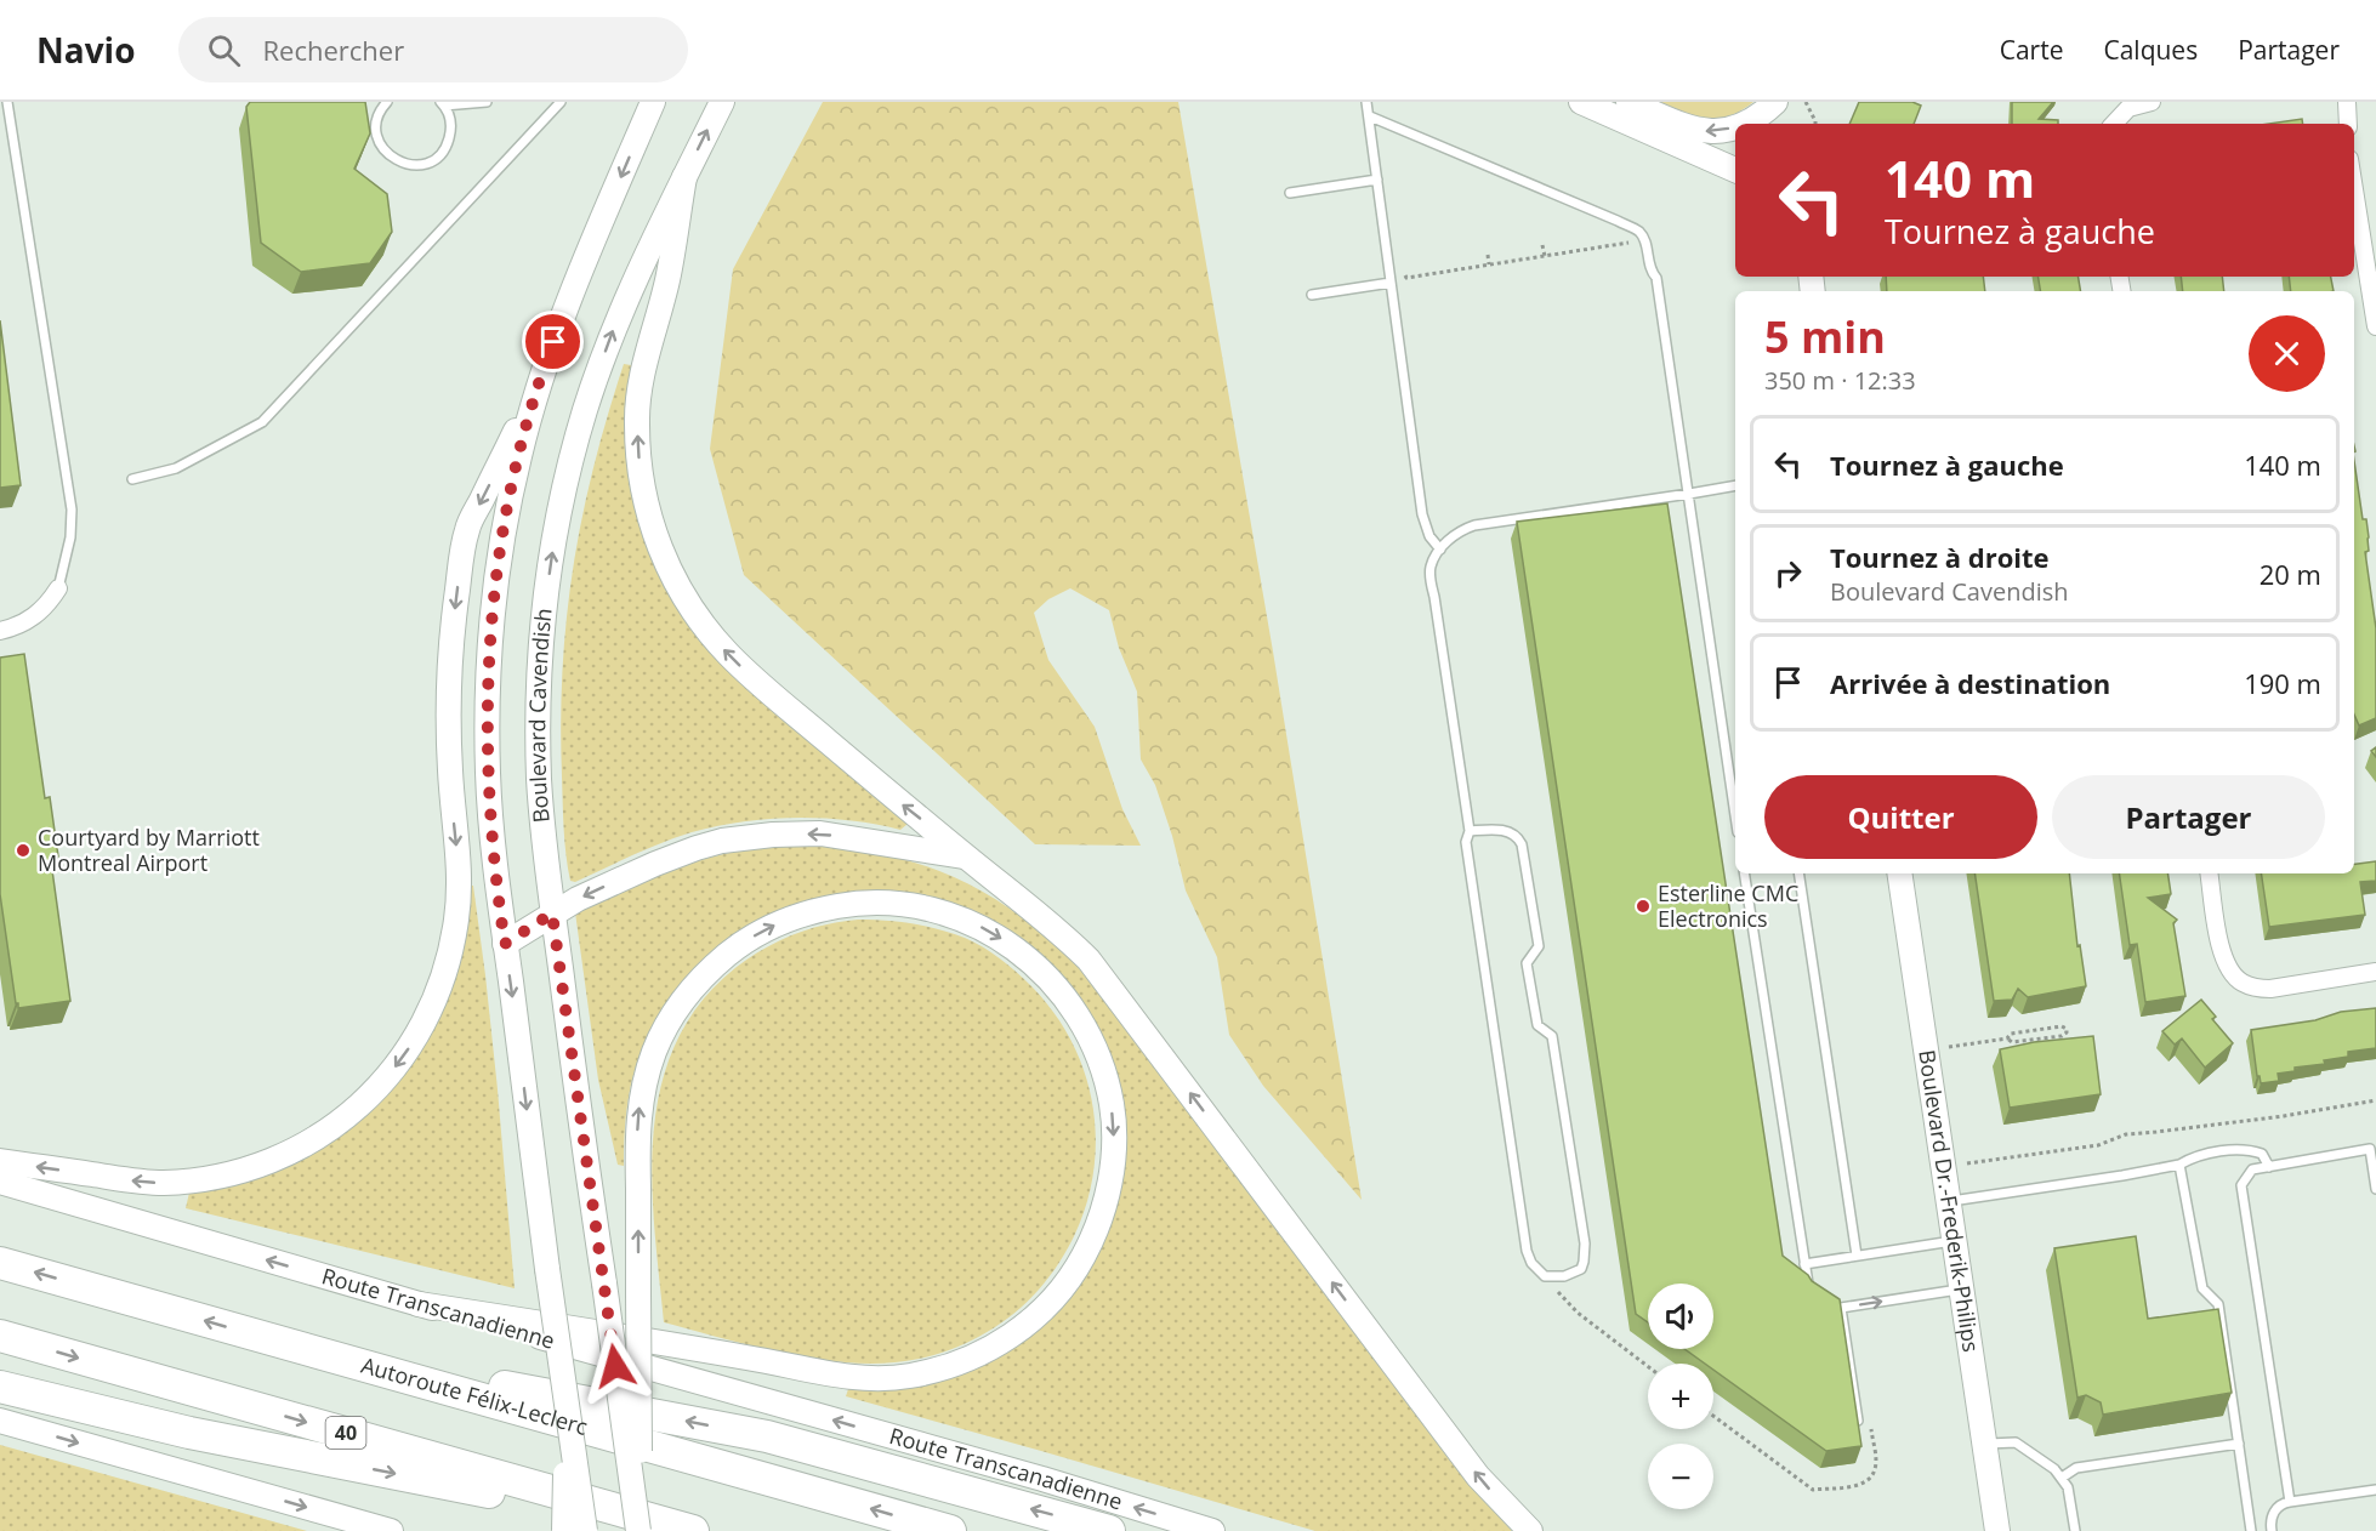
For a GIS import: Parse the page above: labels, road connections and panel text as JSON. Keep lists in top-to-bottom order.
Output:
{
  "streets": {
    "highway": ["Autoroute Félix-Leclerc", "40"],
    "main road": ["Boulevard Cavendish", "Boulevard Dr.-Frederik-Philips", "Route Transcanadienne"]
  },
  "one_way": ["Route Transcanadienne"],
  "places": ["Courtyard by Marriott Montreal Airport", "Esterline CMC Electronics"],
  "page": {
    "header": "Navio",
    "search": "Rechercher",
    "nav": ["Carte", "Calques", "Partager"],
    "turn": ["140 m", "Tournez à gauche"],
    "heading": ["5 min", "350 m · 12:33"],
    "list": [
      {
        "name": "Tournez à gauche",
        "value": "140 m"
      },
      {
        "name": "Tournez à droite",
        "note": "Boulevard Cavendish",
        "value": "20 m"
      },
      {
        "name": "Arrivée à destination",
        "value": "190 m"
      }
    ],
    "buttons": ["Quitter", "Partager"],
    "map_buttons": ["+", "−"]
  }
}
